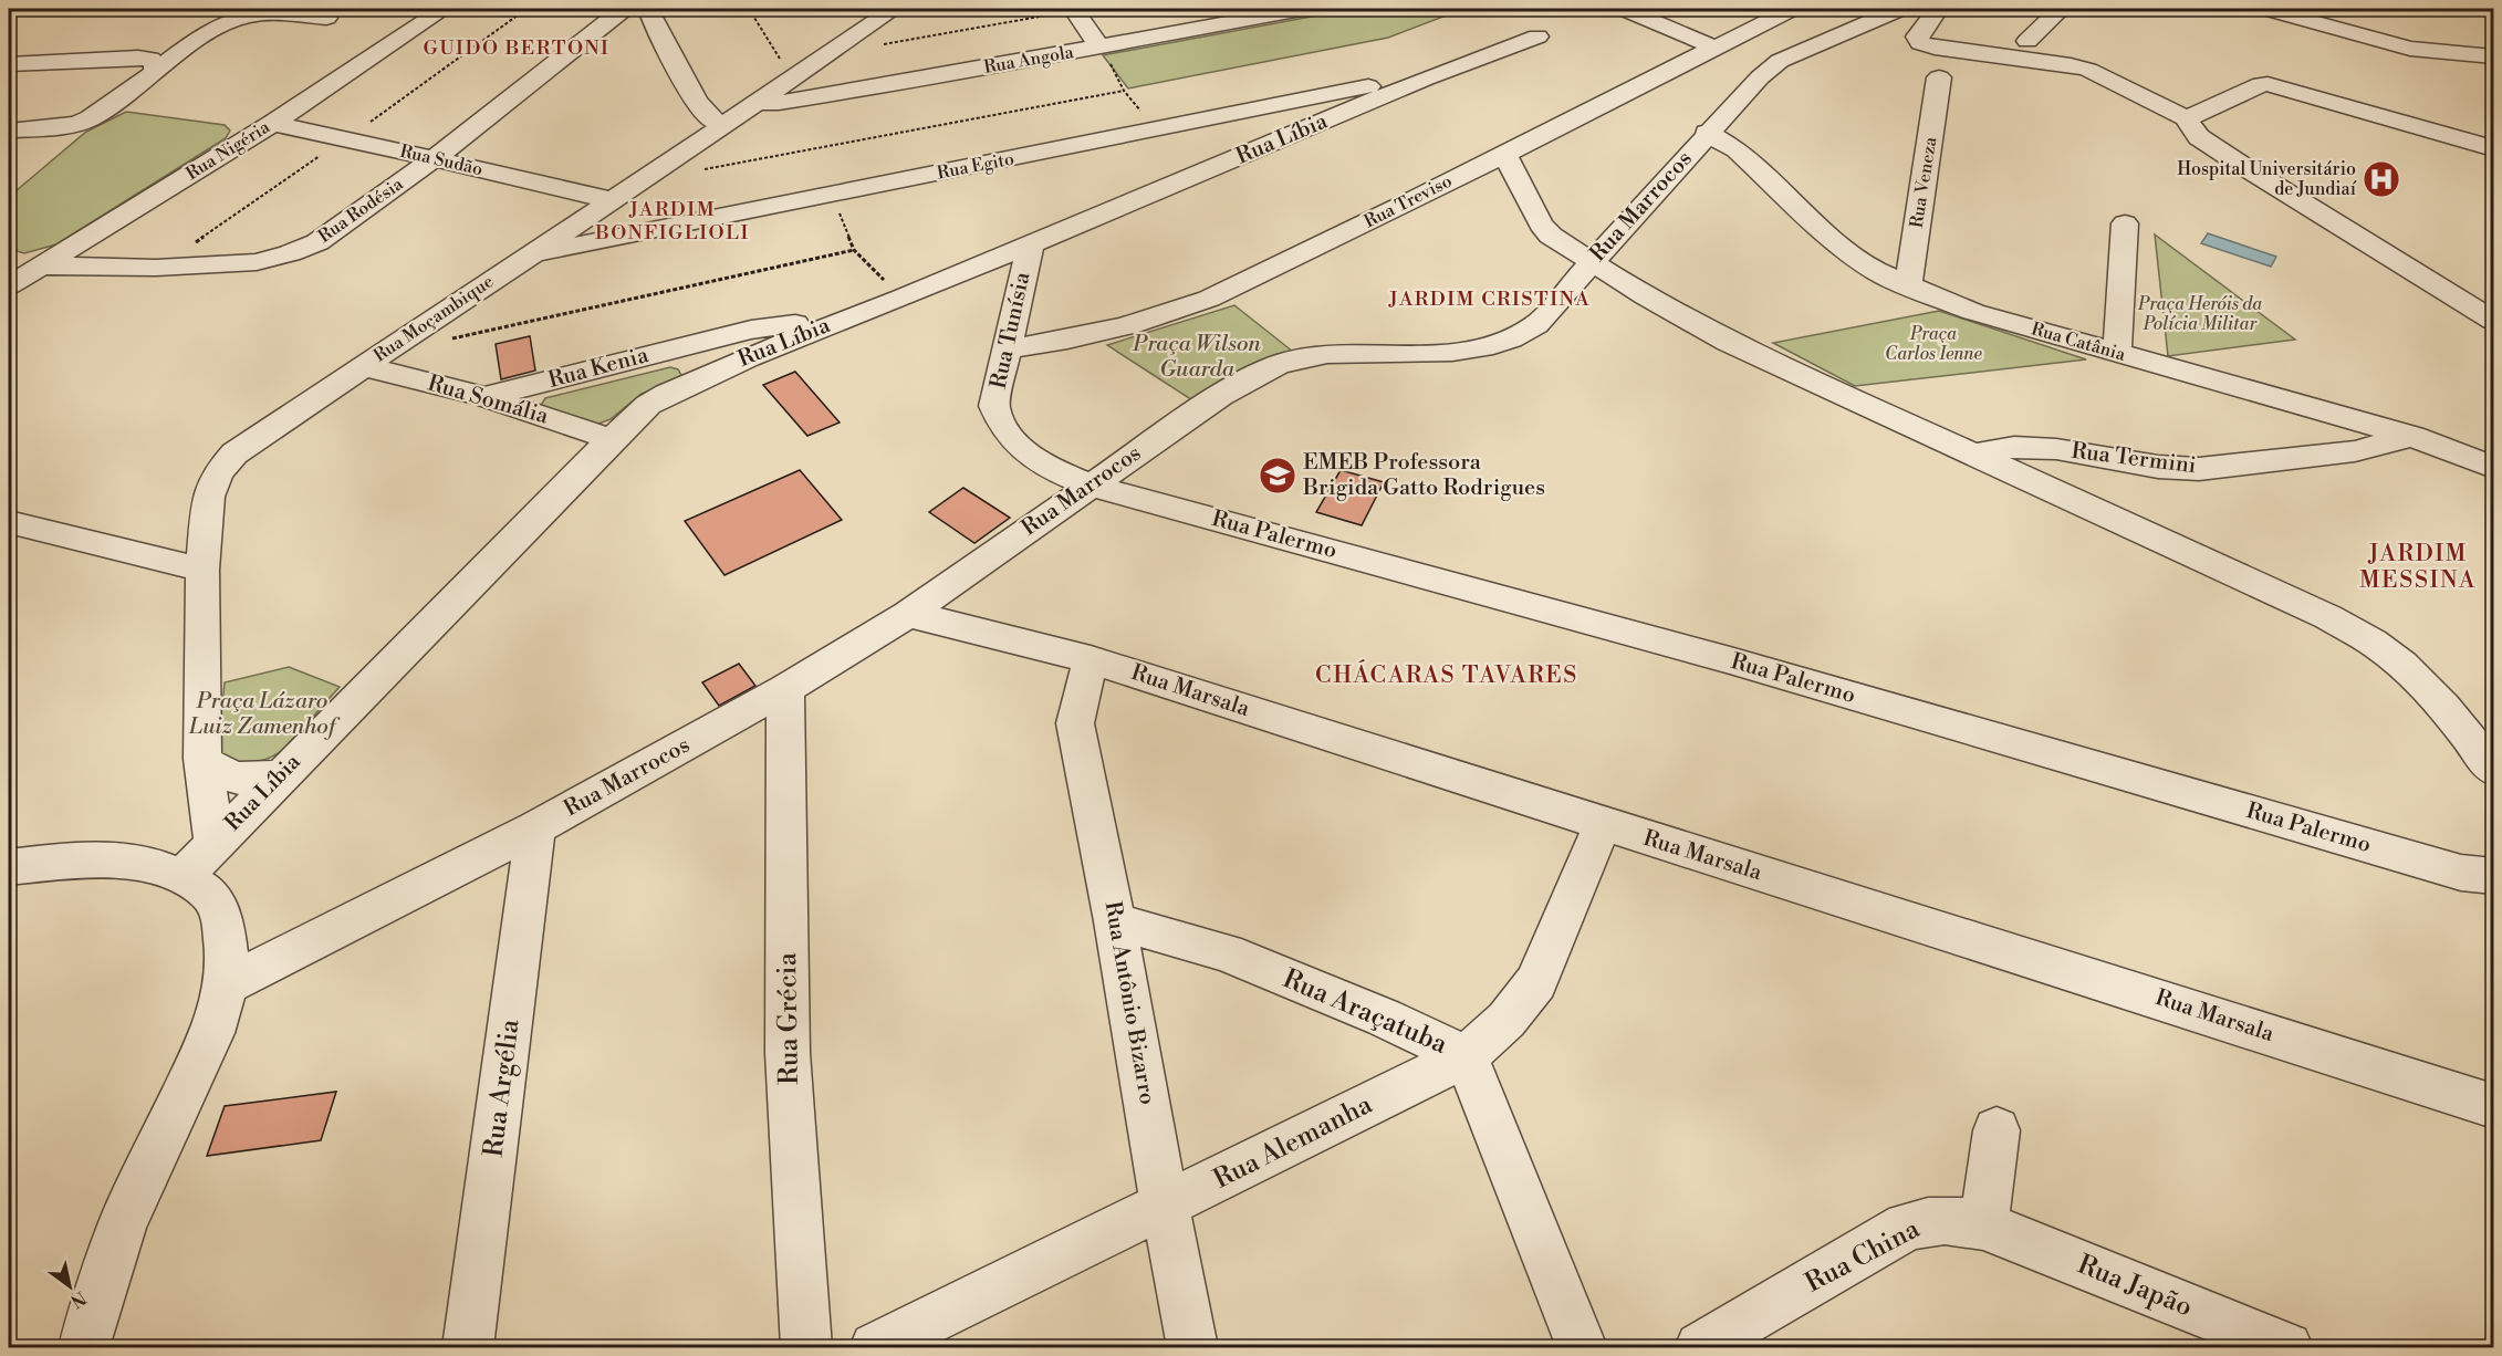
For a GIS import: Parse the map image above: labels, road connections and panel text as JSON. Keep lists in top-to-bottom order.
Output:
{
  "streets": {
    "street": [
      "Rua Angola",
      "Rua Líbia",
      "Rua Nigéria",
      "Rua Sudão",
      "Rua Egito",
      "Rua Veneza",
      "Rua Treviso",
      "Rua Marrocos",
      "Rua Rodésia",
      "Rua Moçambique",
      "Rua Tunísia",
      "Rua Catânia",
      "Rua Kenia",
      "Rua Somália",
      "Rua Termini",
      "Rua Palermo",
      "Rua Marsala",
      "Rua Antônio Bizarro",
      "Rua Araçatuba",
      "Rua Grécia",
      "Rua Argélia",
      "Rua Alemanha",
      "Rua China",
      "Rua Japão"
    ]
  },
  "crossings": [
    ["Rua Angola", "Rua Moçambique"],
    ["Rua Líbia", "Rua Egito"],
    ["Rua Líbia", "Rua Moçambique"],
    ["Rua Líbia", "Rua Tunísia"],
    ["Rua Líbia", "Rua Kenia"],
    ["Rua Líbia", "Rua Somália"],
    ["Rua Nigéria", "Rua Sudão"],
    ["Rua Nigéria", "Rua Rodésia"],
    ["Rua Sudão", "Rua Rodésia"],
    ["Rua Sudão", "Rua Moçambique"],
    ["Rua Egito", "Rua Moçambique"],
    ["Rua Veneza", "Rua Catânia"],
    ["Rua Treviso", "Rua Tunísia"],
    ["Rua Marrocos", "Rua Tunísia"],
    ["Rua Marrocos", "Rua Catânia"],
    ["Rua Marrocos", "Rua Palermo"],
    ["Rua Marrocos", "Rua Marsala"],
    ["Rua Marrocos", "Rua Grécia"],
    ["Rua Marrocos", "Rua Argélia"],
    ["Rua Moçambique", "Rua Somália"],
    ["Rua Tunísia", "Rua Palermo"],
    ["Rua Catânia", "Rua Termini"],
    ["Rua Kenia", "Rua Somália"],
    ["Rua Marsala", "Rua Antônio Bizarro"],
    ["Rua Marsala", "Rua Alemanha"],
    ["Rua Antônio Bizarro", "Rua Araçatuba"],
    ["Rua Antônio Bizarro", "Rua Alemanha"],
    ["Rua Araçatuba", "Rua Alemanha"],
    ["Rua China", "Rua Japão"]
  ],
  "districts": [
    "GUIDO BERTONI",
    "JARDIM BONFIGLIOLI",
    "JARDIM CRISTINA",
    "JARDIM MESSINA",
    "CHÁCARAS TAVARES"
  ],
  "parks": [
    "Praça Heróis da Polícia Militar",
    "Praça Carlos Ienne",
    "Praça Wilson Guarda",
    "Praça Lázaro Luiz Zamenhof"
  ],
  "places": {
    "hospital": ["Hospital Universitário de Jundiaí"],
    "school or university": ["EMEB Professora Brigida Gatto Rodrigues"]
  },
  "north": "bottom right"
}
